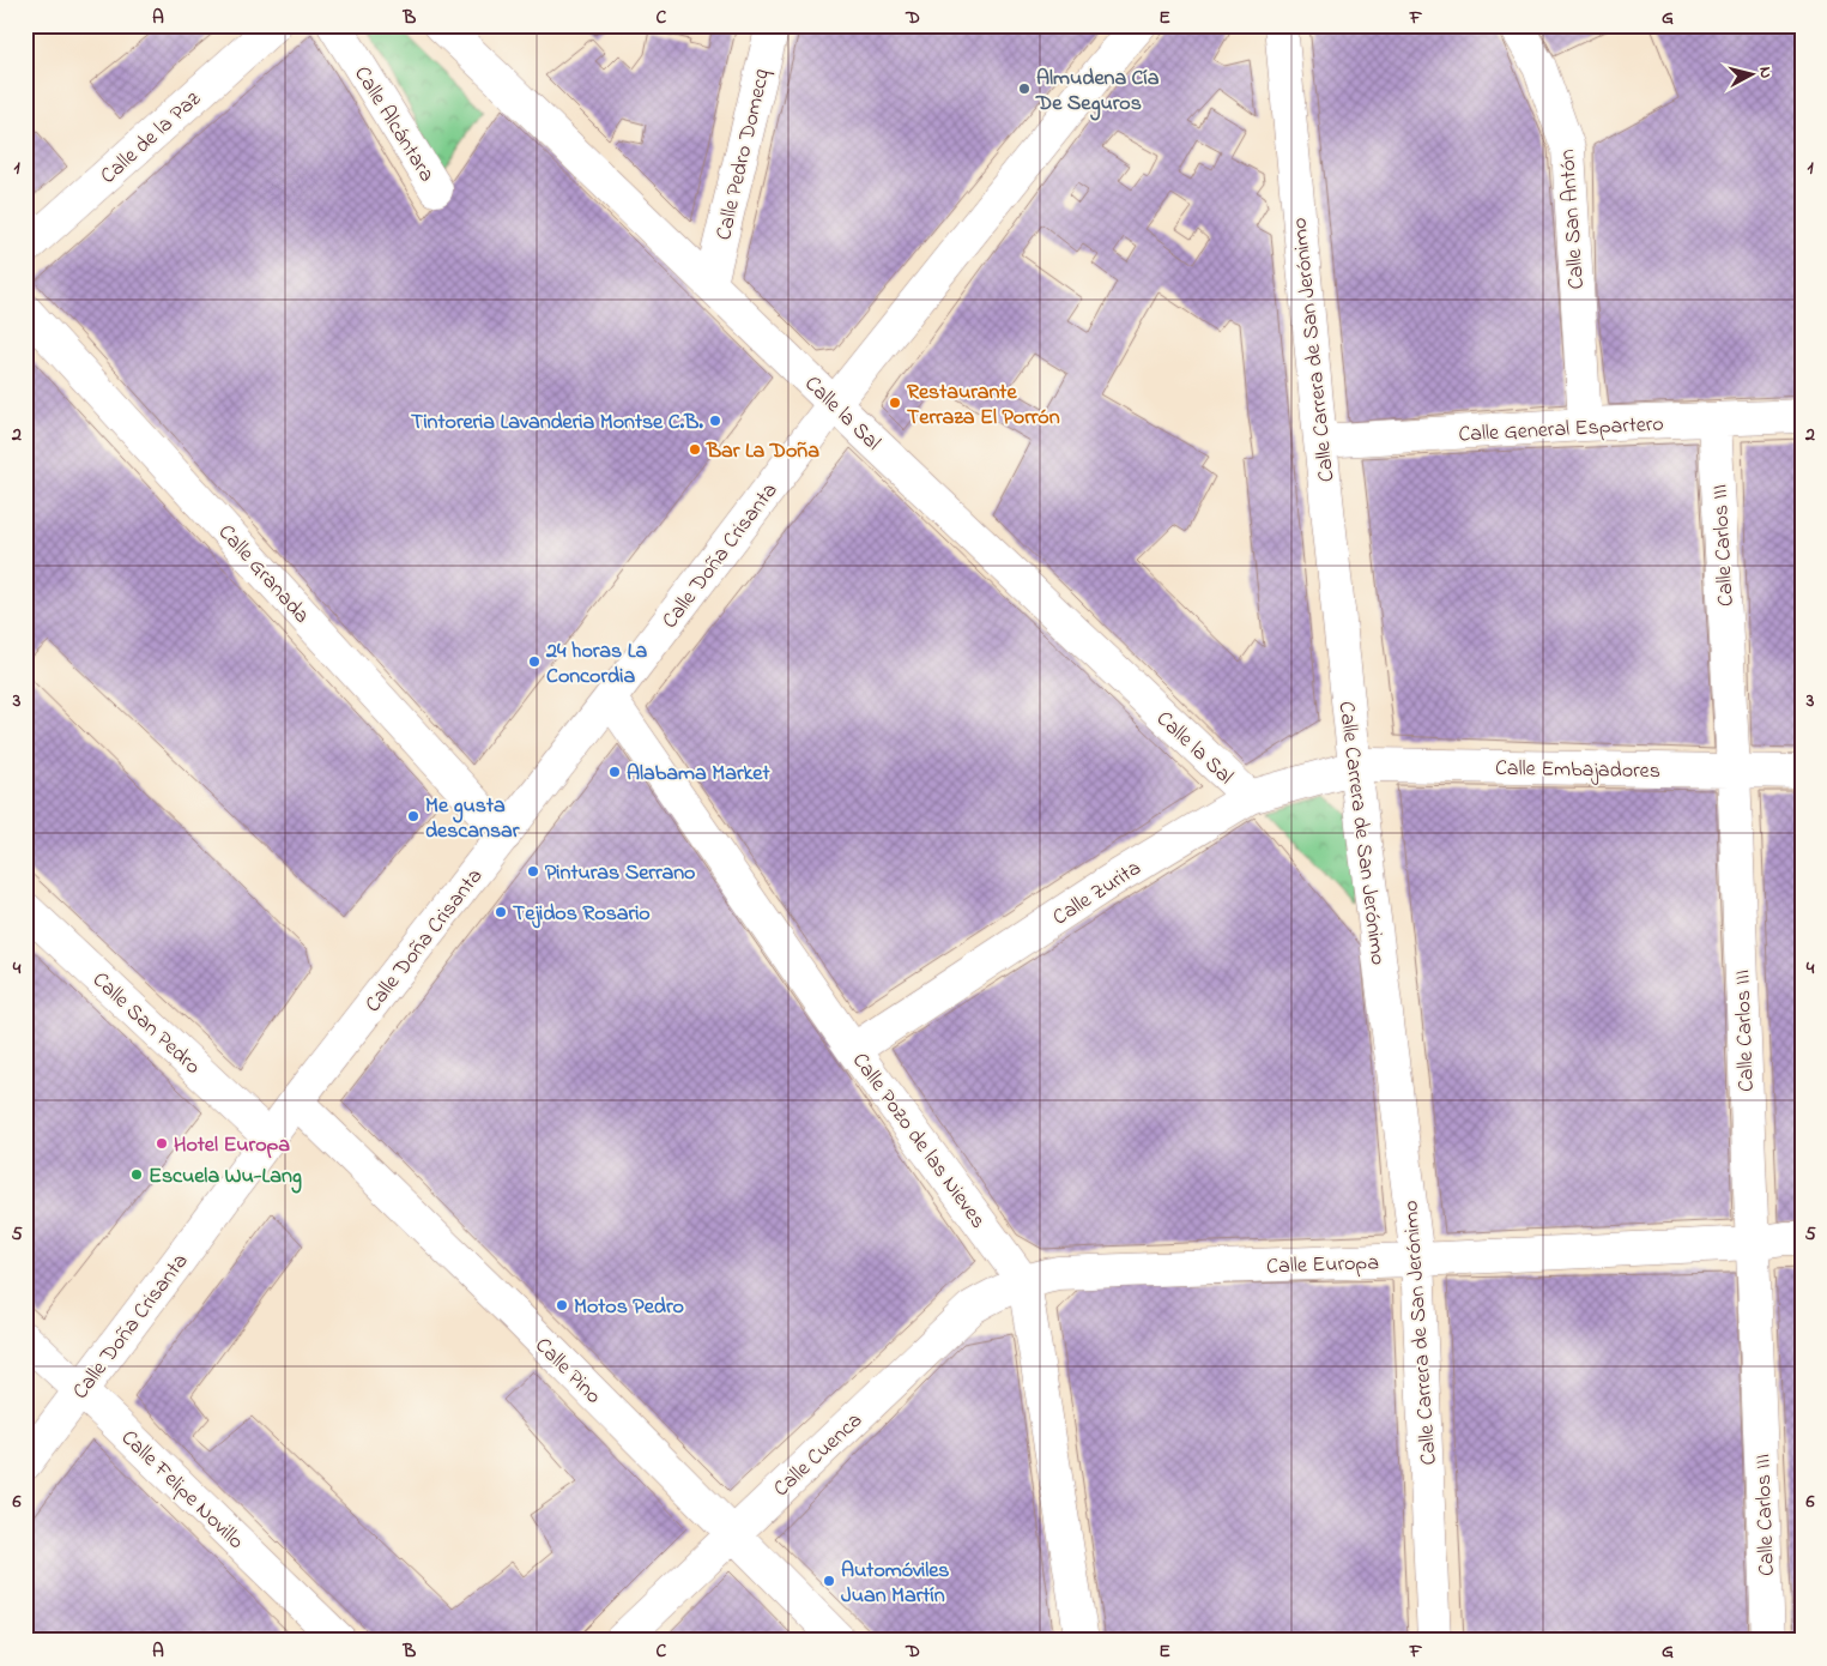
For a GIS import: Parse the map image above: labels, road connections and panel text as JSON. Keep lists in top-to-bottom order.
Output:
{
  "streets": {
    "street": [
      "Calle Alcántara",
      "Calle de la Paz",
      "Calle Pedro Domecq",
      "Calle San Antón",
      "Calle Carrera de San Jerónimo",
      "Calle la Sal",
      "Calle General Espartero",
      "Calle Carlos III",
      "Calle Doña Crisanta",
      "Calle Granada",
      "Calle Embajadores",
      "Calle Zurita",
      "Calle San Pedro",
      "Calle Pozo de las Nieves",
      "Calle Europa",
      "Calle Pino",
      "Calle Cuenca",
      "Calle Felipe Novillo"
    ]
  },
  "crossings": [
    ["Calle Pedro Domecq", "Calle la Sal"],
    ["Calle San Antón", "Calle General Espartero"],
    ["Calle Carrera de San Jerónimo", "Calle General Espartero"],
    ["Calle Carrera de San Jerónimo", "Calle Embajadores"],
    ["Calle Carrera de San Jerónimo", "Calle Zurita"],
    ["Calle Carrera de San Jerónimo", "Calle Europa"],
    ["Calle la Sal", "Calle Doña Crisanta"],
    ["Calle la Sal", "Calle Zurita"],
    ["Calle General Espartero", "Calle Carlos III"],
    ["Calle Carlos III", "Calle Embajadores"],
    ["Calle Carlos III", "Calle Europa"],
    ["Calle Doña Crisanta", "Calle Granada"],
    ["Calle Doña Crisanta", "Calle San Pedro"],
    ["Calle Doña Crisanta", "Calle Pozo de las Nieves"],
    ["Calle Doña Crisanta", "Calle Pino"],
    ["Calle Doña Crisanta", "Calle Felipe Novillo"],
    ["Calle Embajadores", "Calle Zurita"],
    ["Calle Zurita", "Calle Pozo de las Nieves"],
    ["Calle Pozo de las Nieves", "Calle Europa"],
    ["Calle Pozo de las Nieves", "Calle Cuenca"],
    ["Calle Europa", "Calle Cuenca"],
    ["Calle Pino", "Calle Cuenca"]
  ],
  "places": [
    "Almudena Cía De Seguros",
    "Restaurante Terraza El Porrón",
    "Tintoreria Lavanderia Montse C.B.",
    "Bar La Doña",
    "24 horas La Concordia",
    "Alabama Market",
    "Me gusta descansar",
    "Pinturas Serrano",
    "Tejidos Rosario",
    "Hotel Europa",
    "Escuela Wu-Lang",
    "Motos Pedro",
    "Automóviles Juan Martín"
  ],
  "north": "right",
  "grid": {
    "columns": [
      "A",
      "B",
      "C",
      "D",
      "E",
      "F",
      "G"
    ],
    "rows": [
      "1",
      "2",
      "3",
      "4",
      "5",
      "6"
    ]
  }
}
